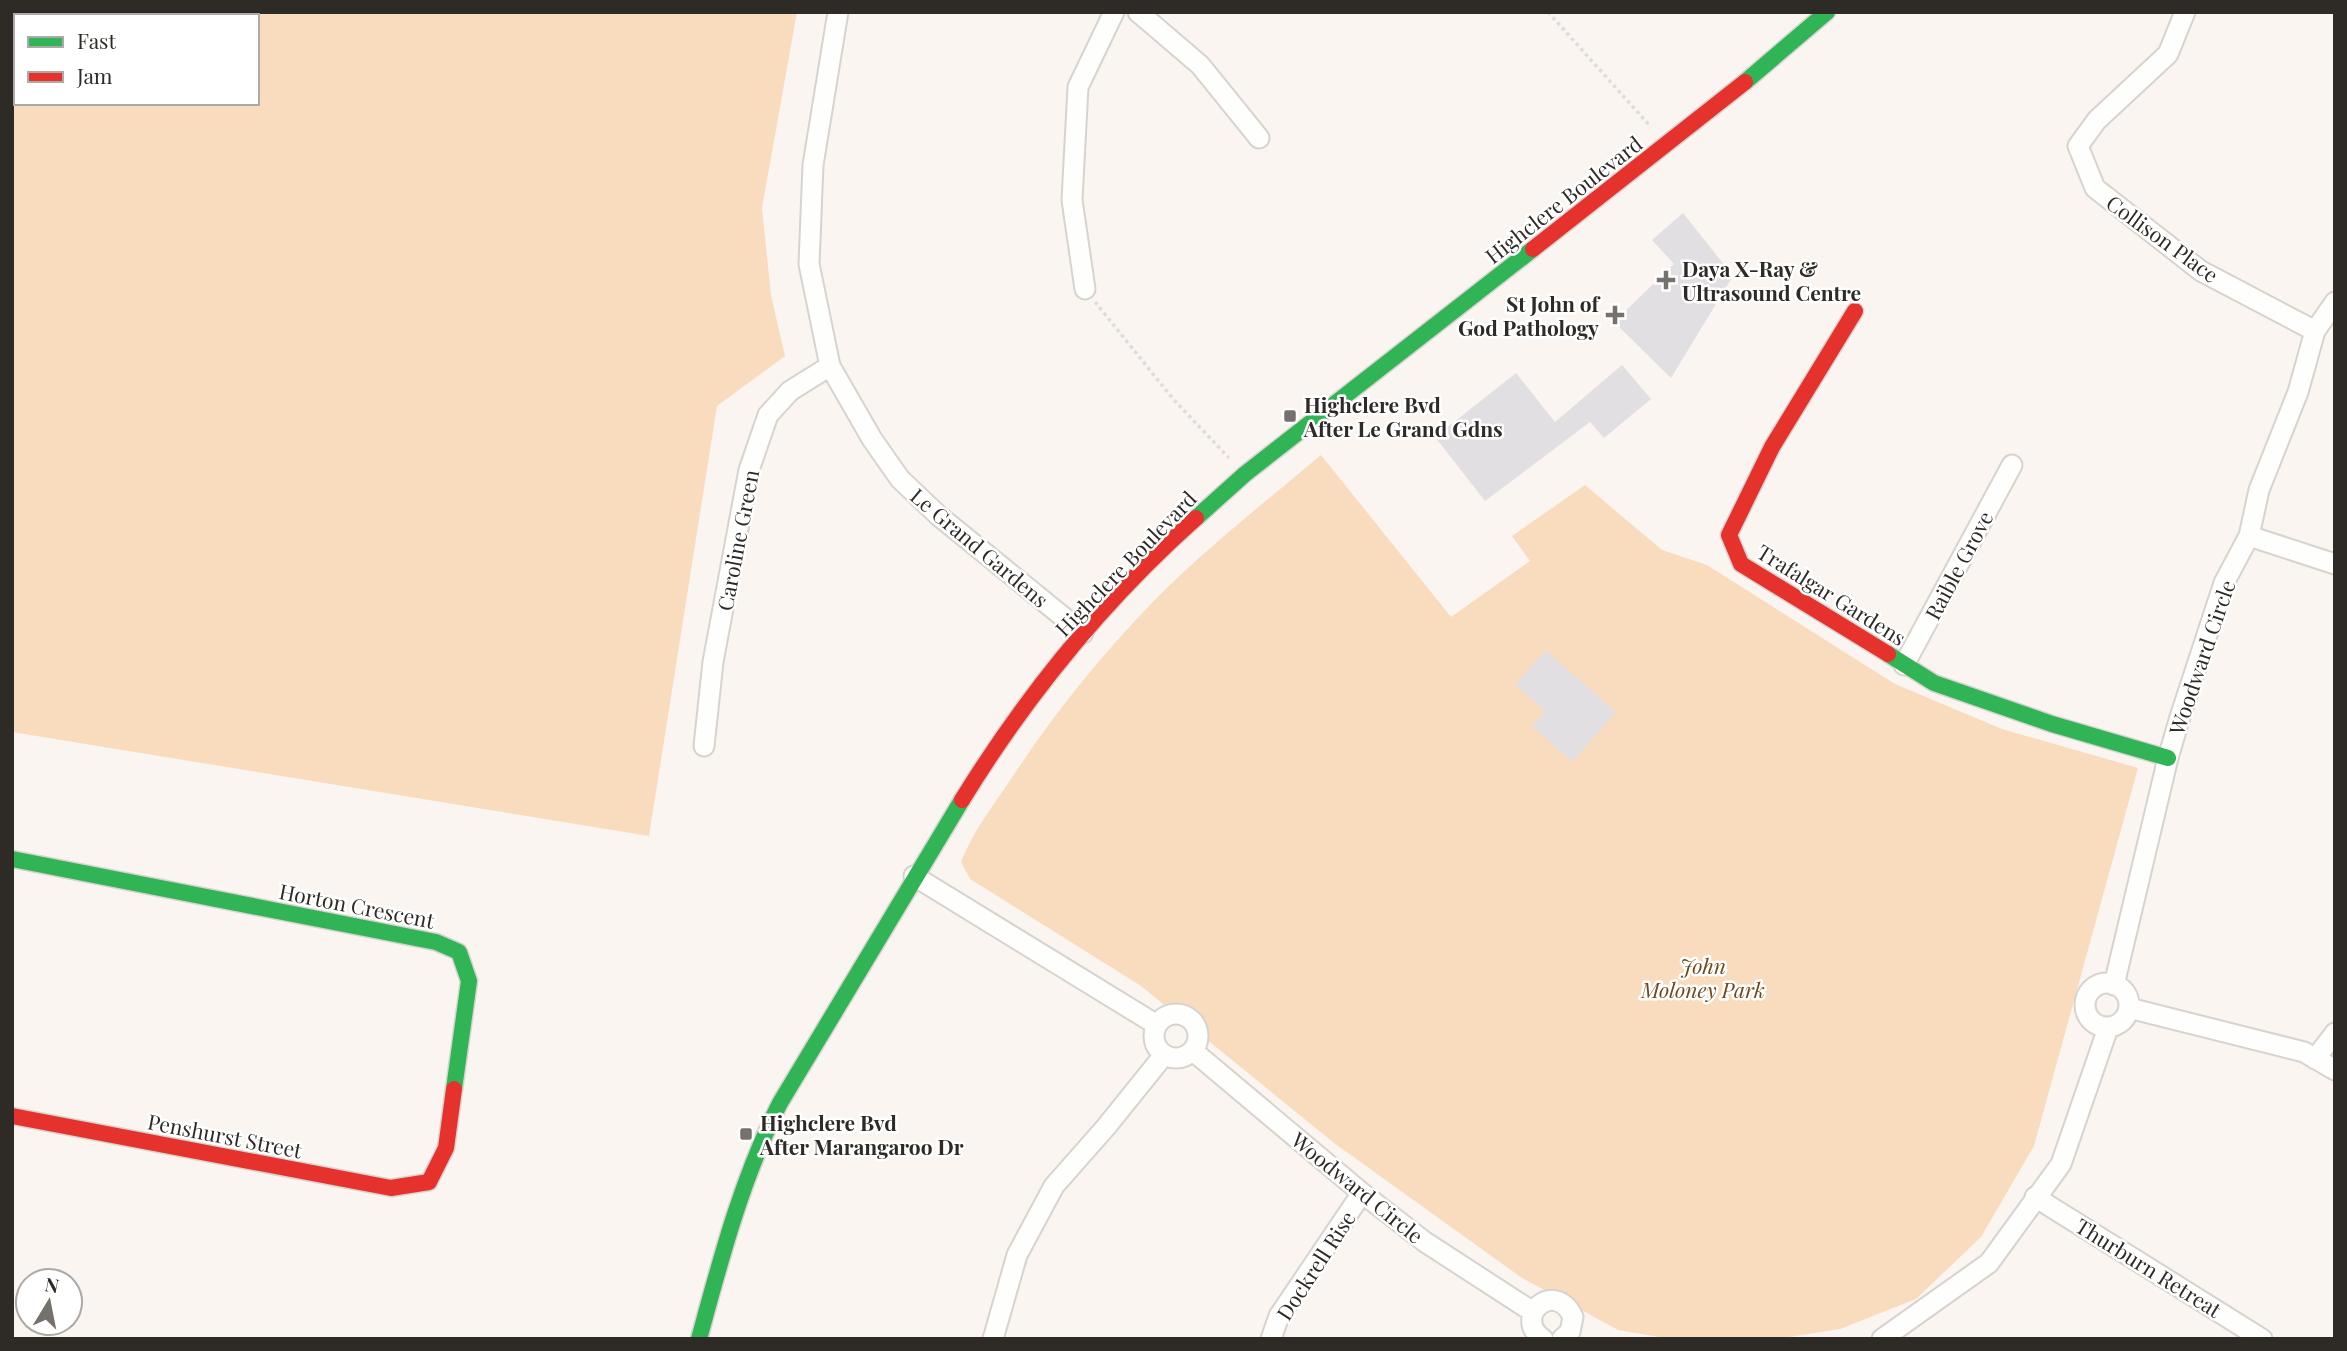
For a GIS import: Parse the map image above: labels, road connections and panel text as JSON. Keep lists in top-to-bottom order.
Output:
{
  "streets": {
    "street": [
      "Highclere Boulevard",
      "Collison Place",
      "Caroline Green",
      "Le Grand Gardens",
      "Raible Grove",
      "Trafalgar Gardens",
      "Woodward Circle",
      "Horton Crescent",
      "Penshurst Street",
      "Dockrell Rise",
      "Thurburn Retreat"
    ]
  },
  "crossings": [
    ["Highclere Boulevard", "Le Grand Gardens"],
    ["Collison Place", "Woodward Circle"],
    ["Caroline Green", "Le Grand Gardens"],
    ["Raible Grove", "Trafalgar Gardens"],
    ["Trafalgar Gardens", "Woodward Circle"],
    ["Woodward Circle", "Dockrell Rise"],
    ["Horton Crescent", "Penshurst Street"]
  ],
  "parks": ["John Moloney Park"],
  "places": {
    "health": ["Daya X-Ray & Ultrasound Centre", "St John of God Pathology"],
    "transit": ["Highclere Bvd After Le Grand Gdns", "Highclere Bvd After Marangaroo Dr"]
  },
  "legend": ["Fast", "Jam"],
  "north": "top"
}
